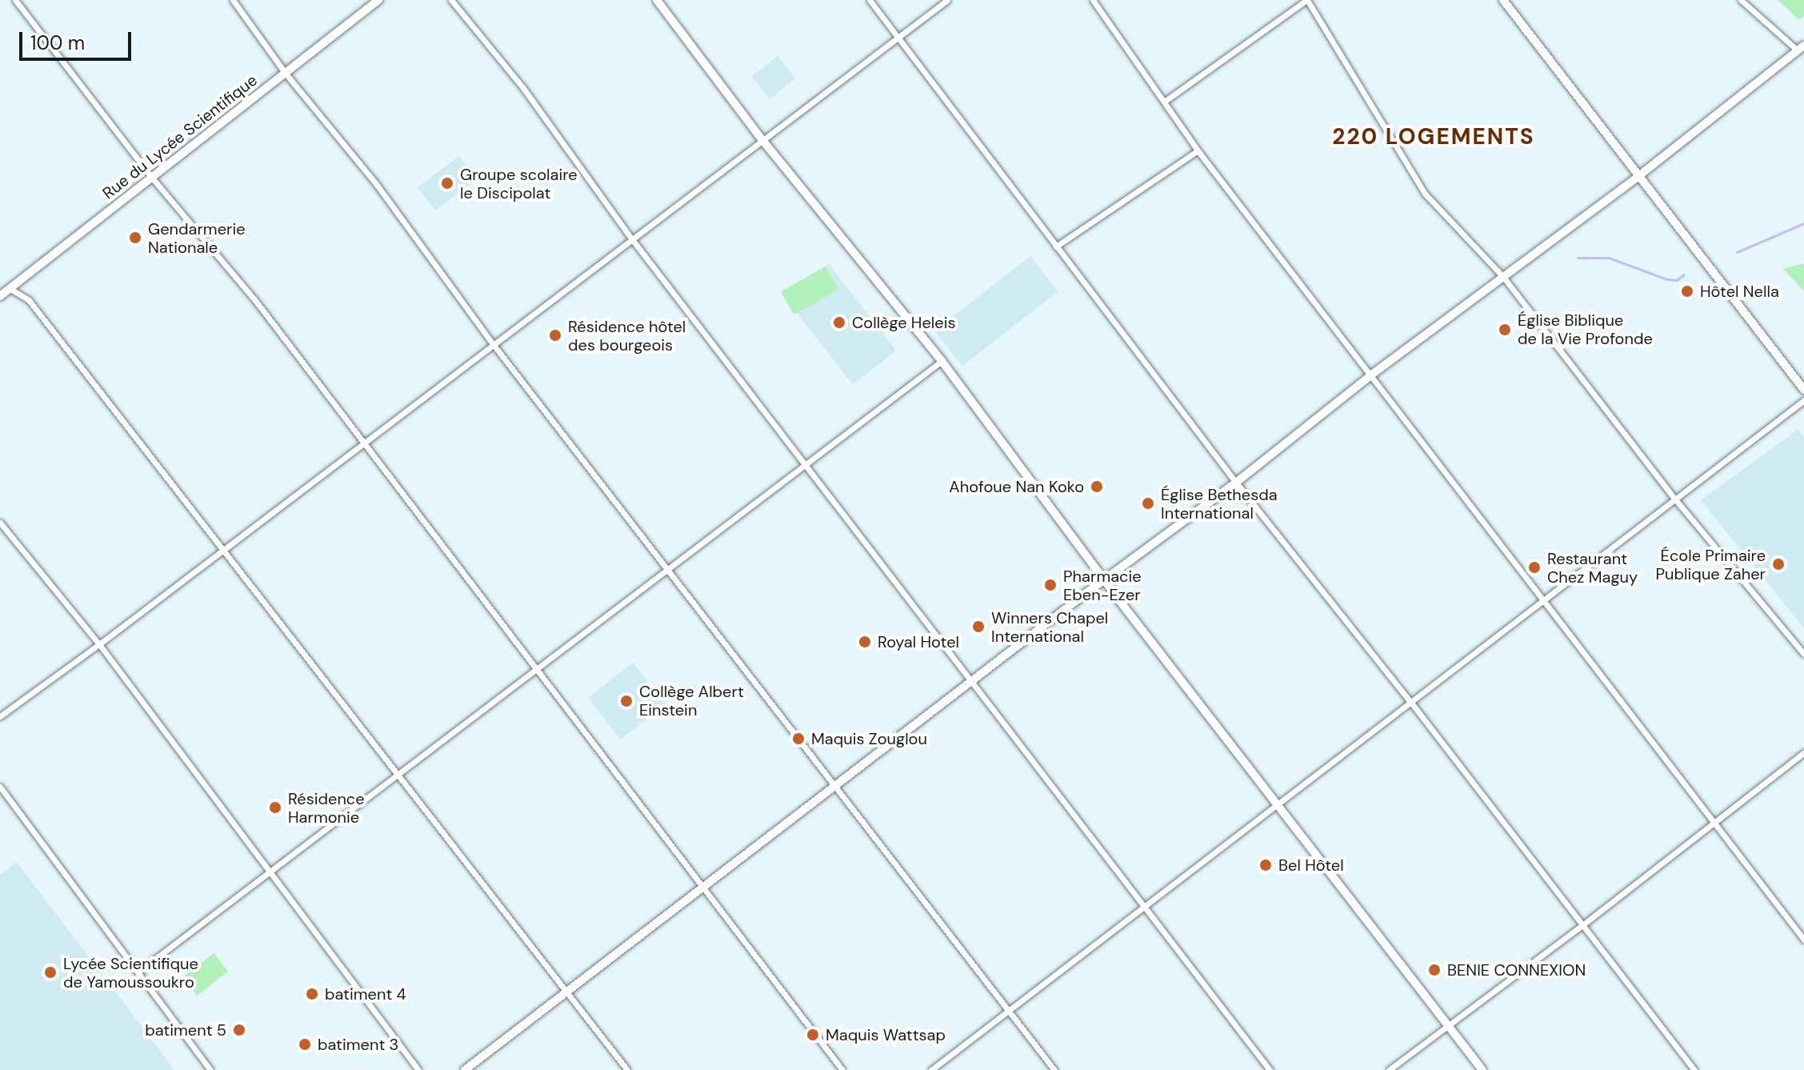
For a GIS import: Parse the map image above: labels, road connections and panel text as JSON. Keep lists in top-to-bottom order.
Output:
{
  "streets": {
    "street": ["Rue du Lycée Scientifique"]
  },
  "districts": ["220 LOGEMENTS"],
  "places": [
    "Groupe scolaire le Discipolat",
    "Gendarmerie Nationale",
    "Hôtel Nella",
    "Collège Heleis",
    "Église Biblique de la Vie Profonde",
    "Résidence hôtel des bourgeois",
    "Ahofoue Nan Koko",
    "Église Bethesda International",
    "École Primaire Publique Zaher",
    "Restaurant Chez Maguy",
    "Pharmacie Eben-Ezer",
    "Winners Chapel International",
    "Royal Hotel",
    "Collège Albert Einstein",
    "Maquis Zouglou",
    "Résidence Harmonie",
    "Bel Hôtel",
    "BENIE CONNEXION",
    "Lycée Scientifique de Yamoussoukro",
    "batiment 4",
    "batiment 5",
    "Maquis Wattsap",
    "batiment 3"
  ],
  "scale_bar": "100 m"
}
